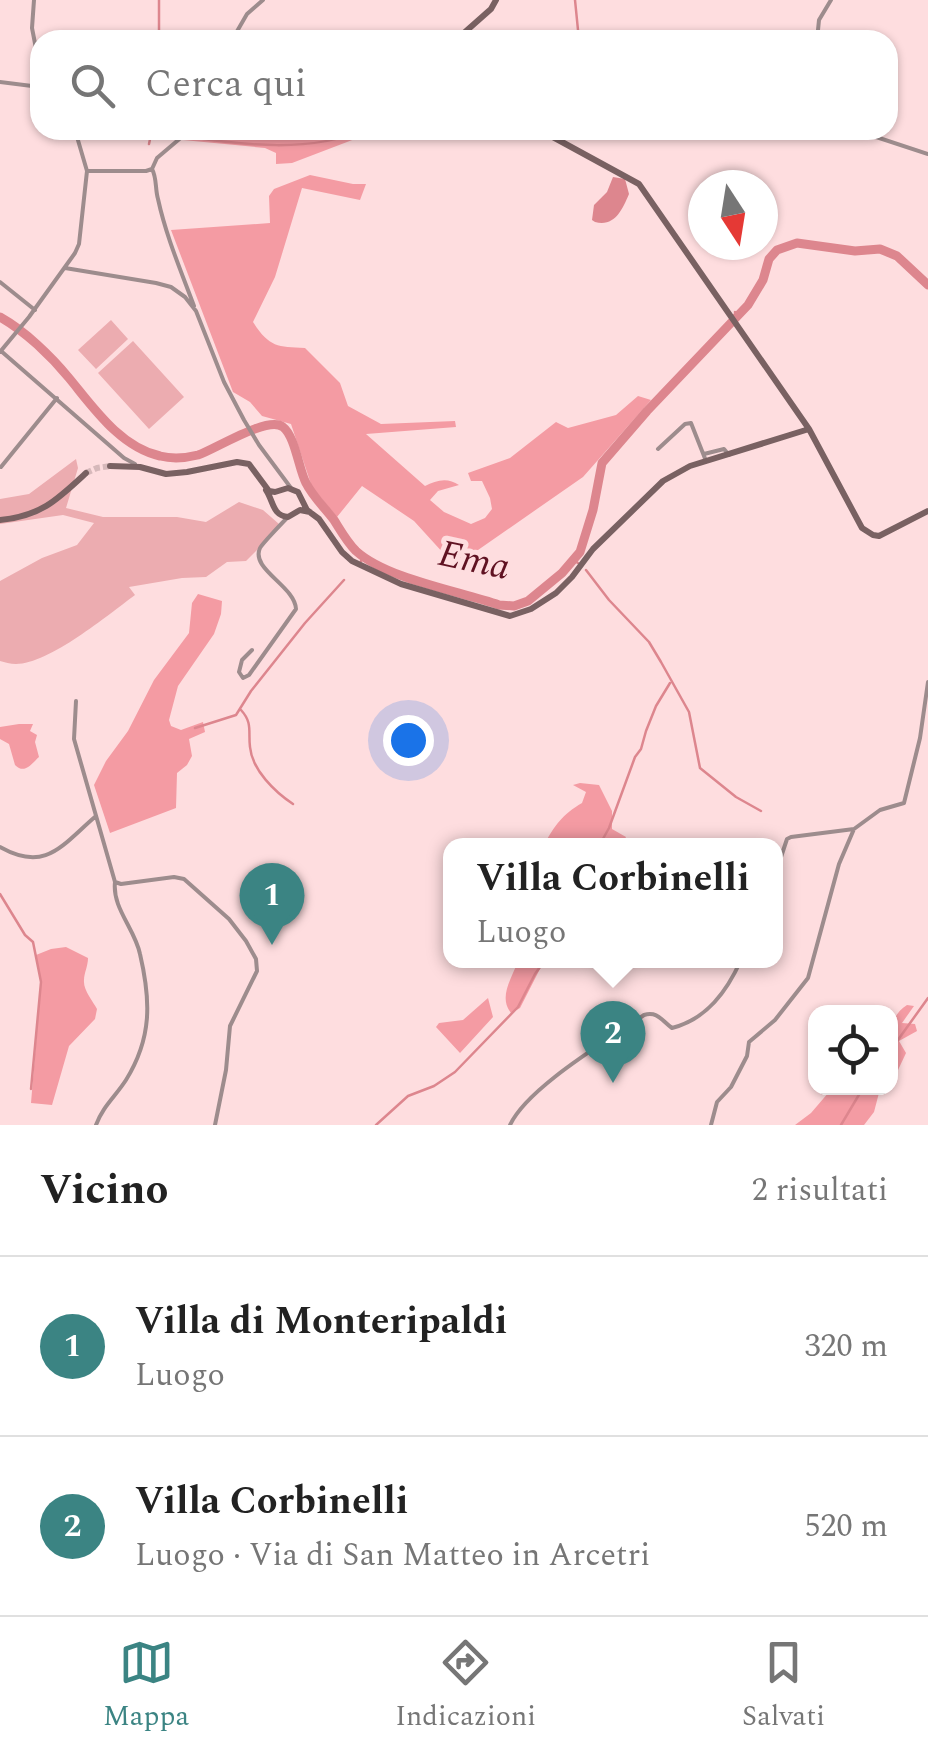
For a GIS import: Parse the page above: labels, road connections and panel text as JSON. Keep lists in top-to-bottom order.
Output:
{
  "water": ["Ema"],
  "north": "bottom",
  "page": {
    "search": "Cerca qui",
    "popup": ["Villa Corbinelli", "Luogo"],
    "pins": ["1", "2"],
    "heading": ["Vicino", "2 risultati"],
    "list": [
      {
        "mark": "1",
        "name": "Villa di Monteripaldi",
        "note": "Luogo",
        "value": "320 m"
      },
      {
        "mark": "2",
        "name": "Villa Corbinelli",
        "note": "Luogo · Via di San Matteo in Arcetri",
        "value": "520 m"
      }
    ],
    "nav": ["Mappa", "Indicazioni", "Salvati"]
  }
}
